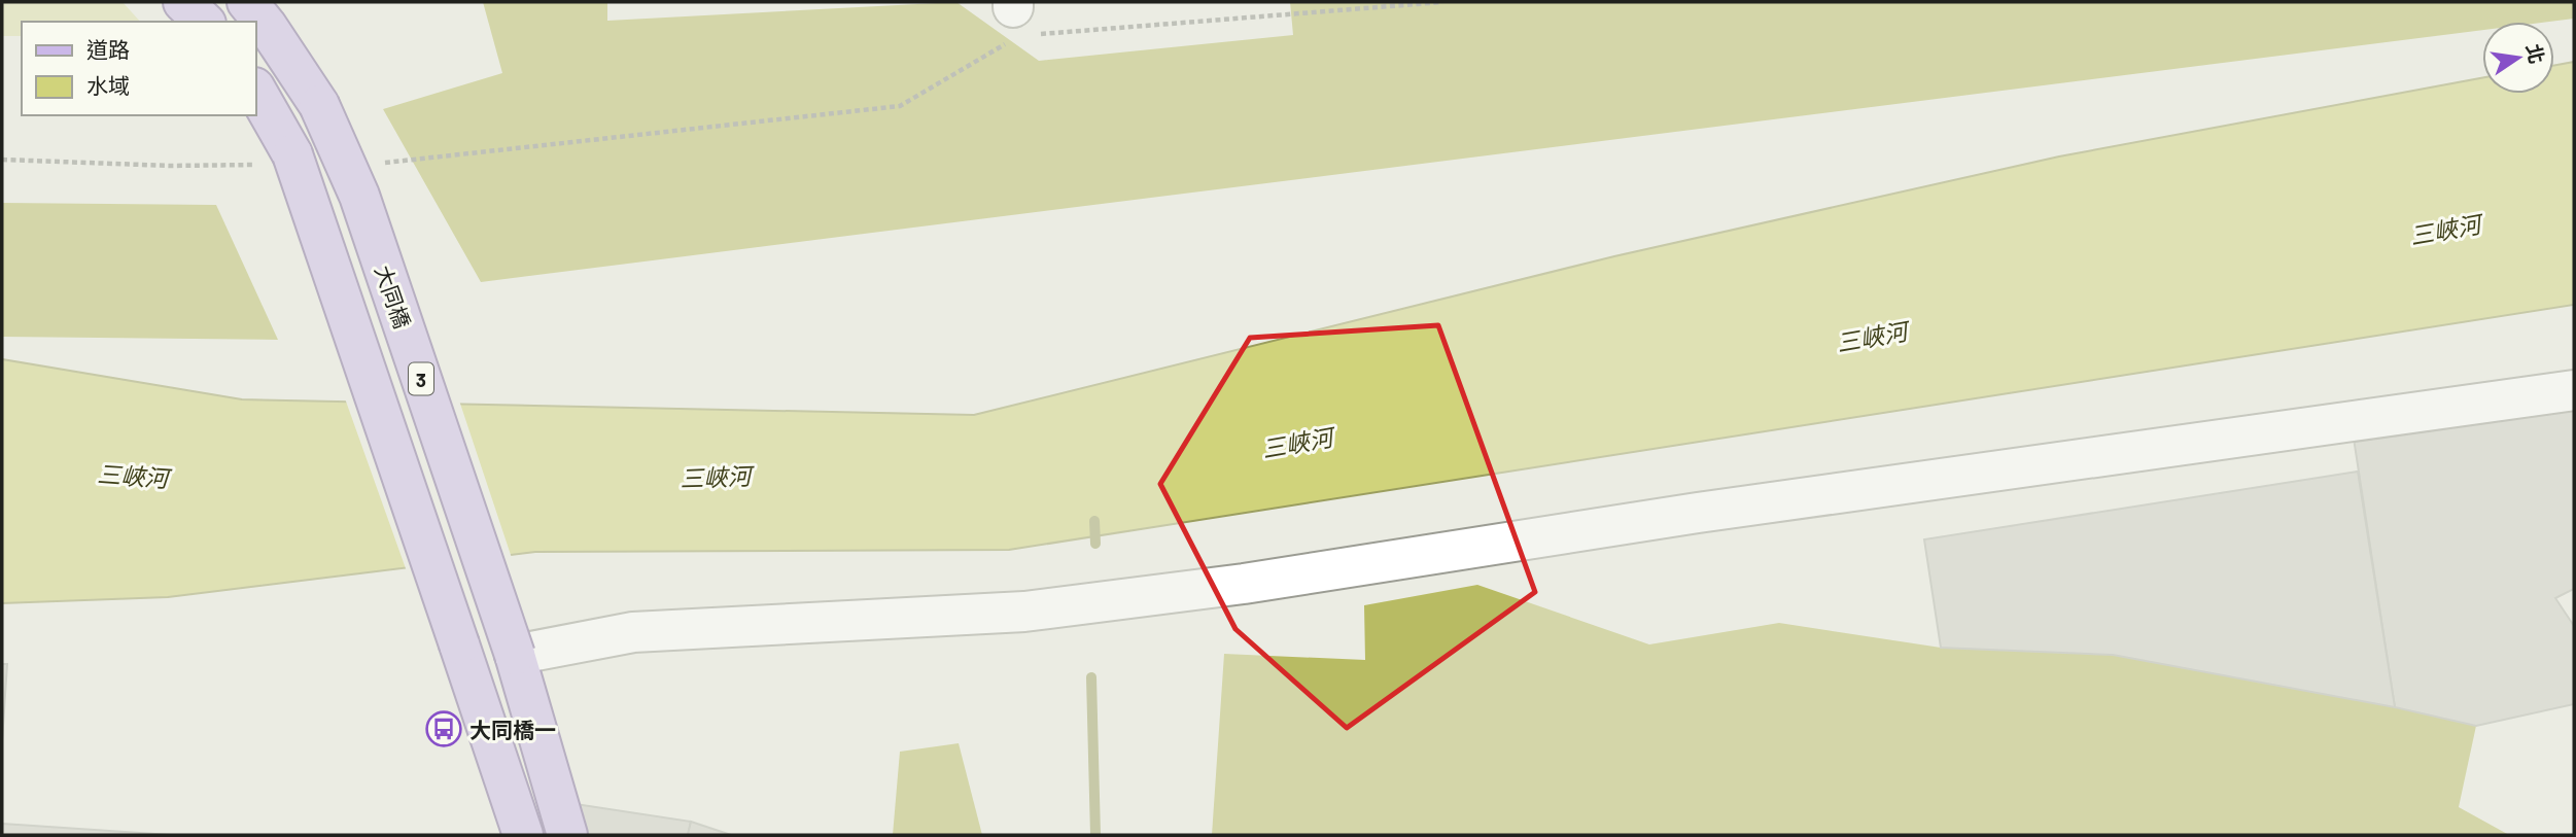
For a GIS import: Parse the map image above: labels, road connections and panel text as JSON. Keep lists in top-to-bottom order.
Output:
{
  "streets": {
    "main road": ["大同橋", "3"]
  },
  "crossings": [
    ["大同橋", "3"]
  ],
  "water": ["三峽河"],
  "places": {
    "bus stop": ["大同橋一"]
  },
  "legend": ["道路", "水域"],
  "north": "right"
}
